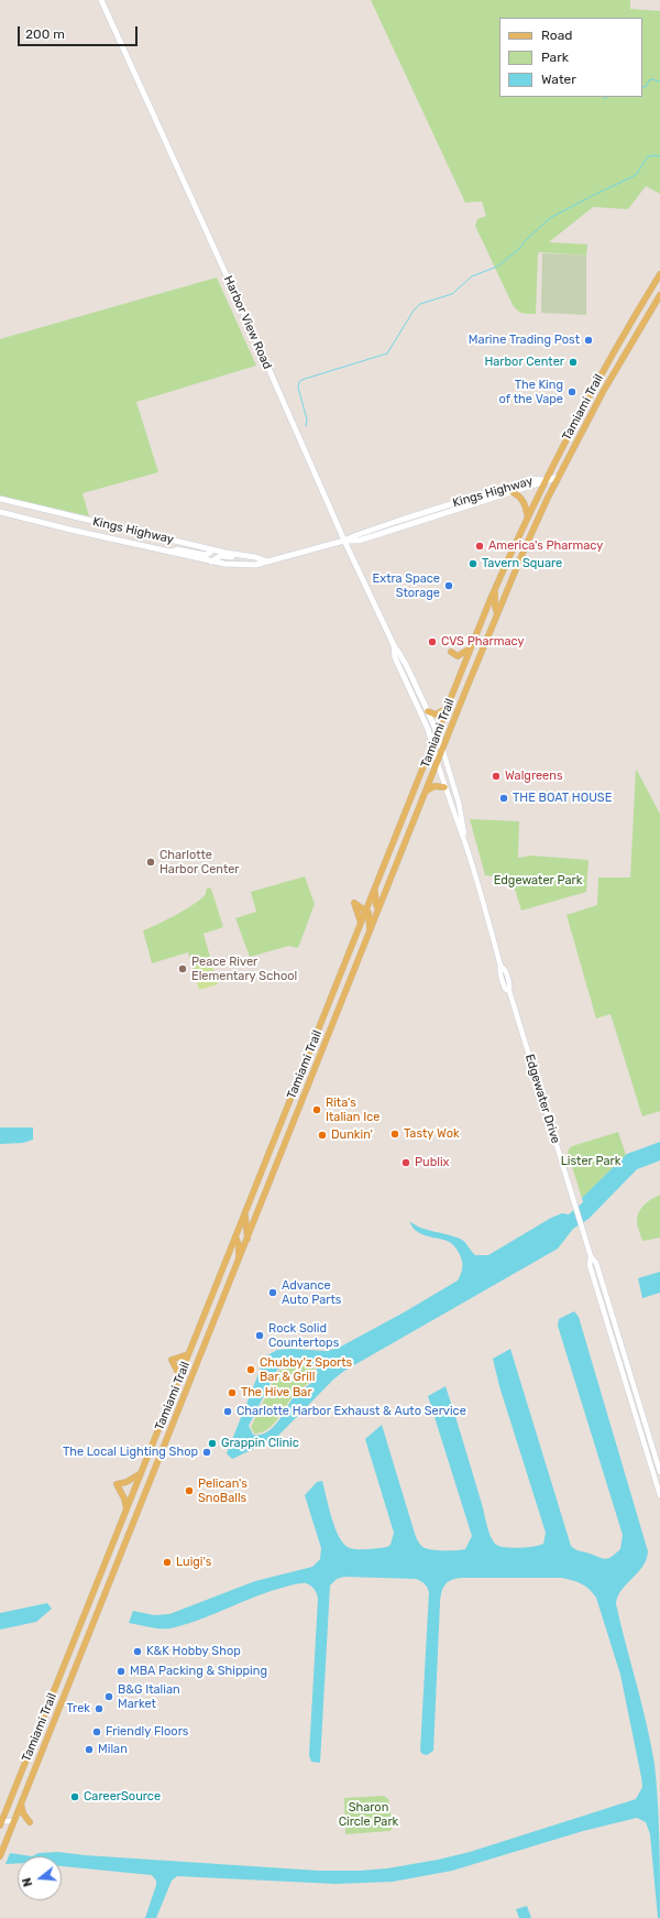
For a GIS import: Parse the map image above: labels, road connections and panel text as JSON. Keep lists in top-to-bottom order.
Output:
{
  "streets": {
    "main road": ["Harbor View Road", "Tamiami Trail", "Kings Highway"],
    "street": ["Edgewater Drive"]
  },
  "crossings": [
    ["Harbor View Road", "Tamiami Trail"],
    ["Harbor View Road", "Kings Highway"],
    ["Harbor View Road", "Edgewater Drive"],
    ["Tamiami Trail", "Kings Highway"],
    ["Tamiami Trail", "Edgewater Drive"]
  ],
  "parks": ["Edgewater Park", "Lister Park", "Sharon Circle Park"],
  "places": [
    "Marine Trading Post",
    "Harbor Center",
    "The King of the Vape",
    "America's Pharmacy",
    "Tavern Square",
    "Extra Space Storage",
    "CVS Pharmacy",
    "Walgreens",
    "THE BOAT HOUSE",
    "Charlotte Harbor Center",
    "Peace River Elementary School",
    "Rita's Italian Ice",
    "Tasty Wok",
    "Dunkin'",
    "Publix",
    "Advance Auto Parts",
    "Rock Solid Countertops",
    "Chubby'z Sports Bar & Grill",
    "The Hive Bar",
    "Charlotte Harbor Exhaust & Auto Service",
    "Grappin Clinic",
    "The Local Lighting Shop",
    "Pelican's SnoBalls",
    "Luigi's",
    "K&K Hobby Shop",
    "MBA Packing & Shipping",
    "B&G Italian Market",
    "Trek",
    "Friendly Floors",
    "Milan",
    "CareerSource"
  ],
  "legend": ["Road", "Park", "Water"],
  "scale_bar": "200 m",
  "north": "left"
}
